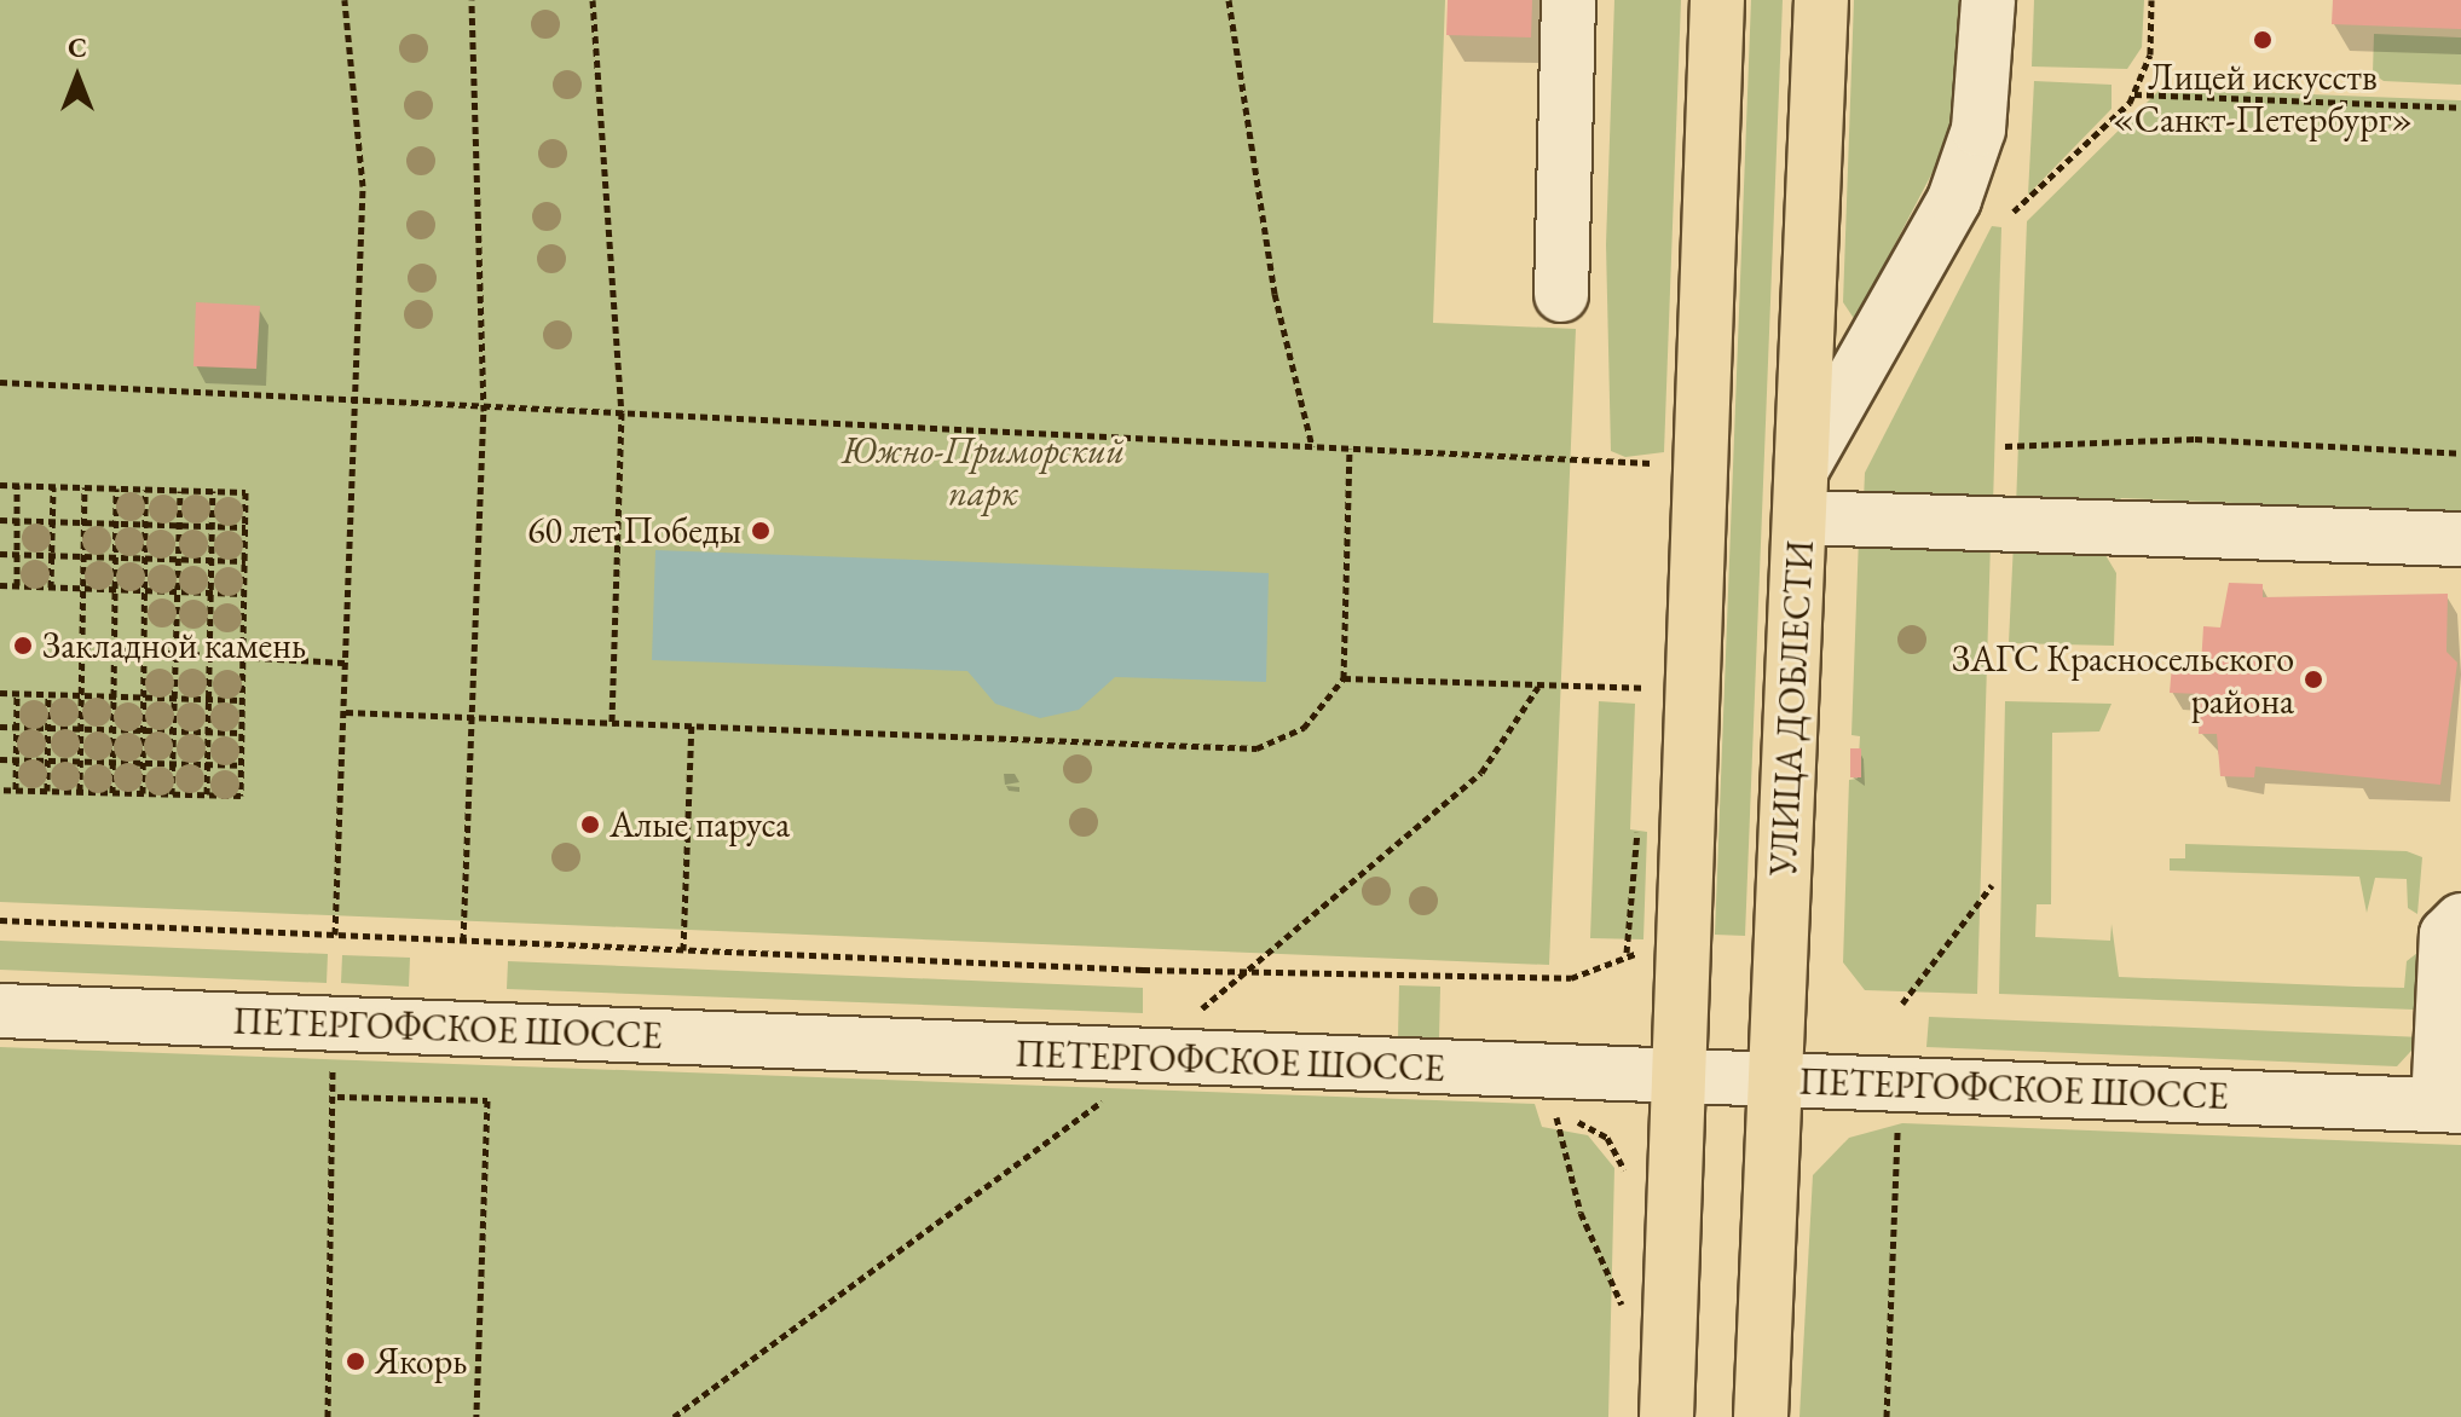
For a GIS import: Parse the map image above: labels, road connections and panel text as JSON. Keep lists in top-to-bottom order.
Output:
{
  "streets": {
    "main road": ["УЛИЦА ДОБЛЕСТИ"],
    "street": ["ПЕТЕРГОФСКОЕ ШОССЕ"]
  },
  "crossings": [
    ["УЛИЦА ДОБЛЕСТИ", "ПЕТЕРГОФСКОЕ ШОССЕ"]
  ],
  "parks": ["Южно-Приморский парк"],
  "places": [
    "Лицей искусств «Санкт-Петербург»",
    "60 лет Победы",
    "Закладной камень",
    "ЗАГС Красносельского района",
    "Алые паруса",
    "Якорь"
  ],
  "north": "top"
}
